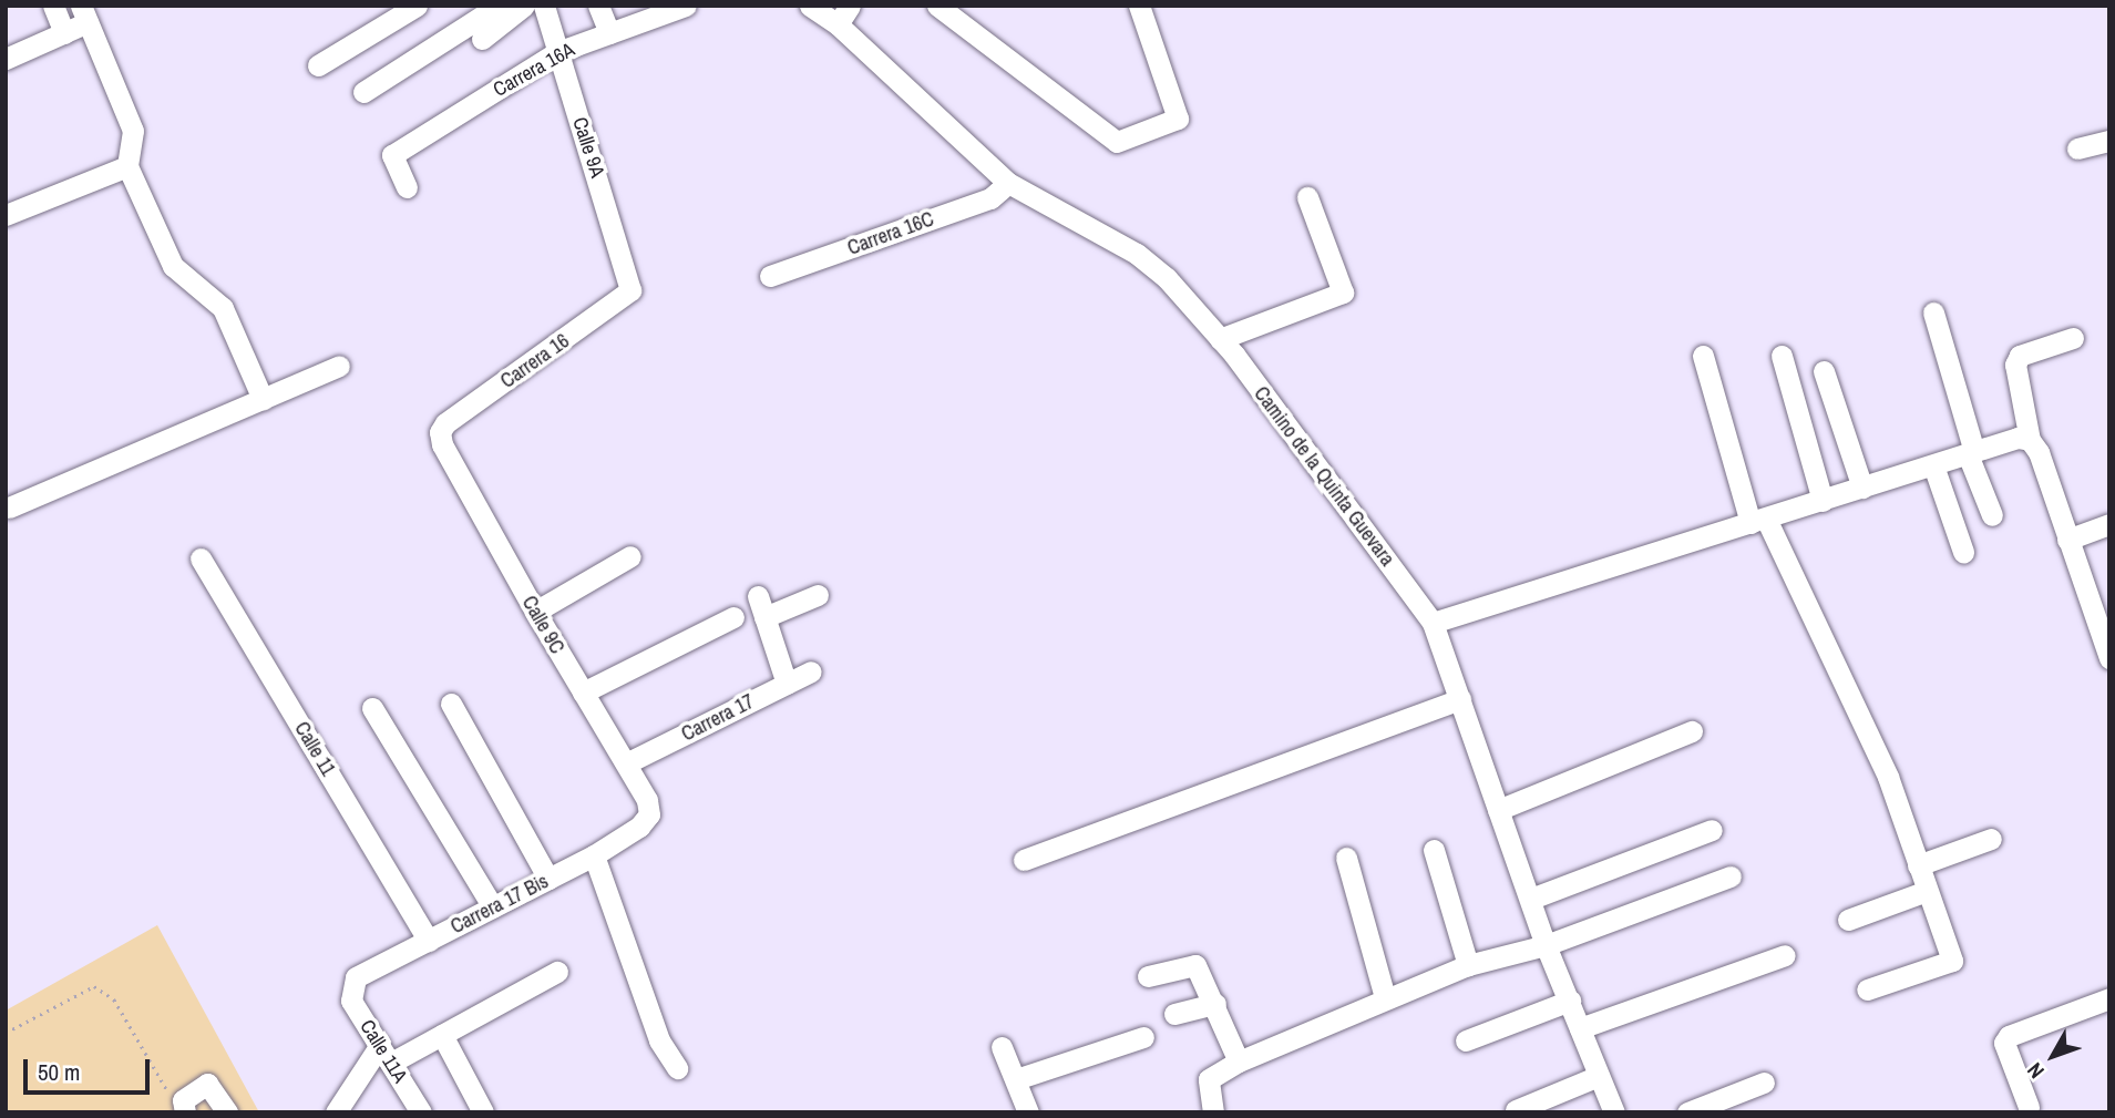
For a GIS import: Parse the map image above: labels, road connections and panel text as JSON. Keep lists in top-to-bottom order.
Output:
{
  "streets": {
    "street": [
      "Carrera 16A",
      "Calle 9A",
      "Carrera 16C",
      "Carrera 16",
      "Camino de la Quinta Guevara",
      "Calle 9C",
      "Carrera 17",
      "Calle 11",
      "Carrera 17 Bis",
      "Calle 11A"
    ]
  },
  "crossings": [
    ["Carrera 16A", "Calle 9A"],
    ["Calle 9A", "Carrera 16"],
    ["Carrera 16C", "Camino de la Quinta Guevara"],
    ["Carrera 16", "Calle 9C"],
    ["Calle 9C", "Carrera 17"],
    ["Calle 9C", "Carrera 17 Bis"],
    ["Calle 11", "Carrera 17 Bis"],
    ["Carrera 17 Bis", "Calle 11A"]
  ],
  "scale_bar": "50 m",
  "north": "bottom left"
}
